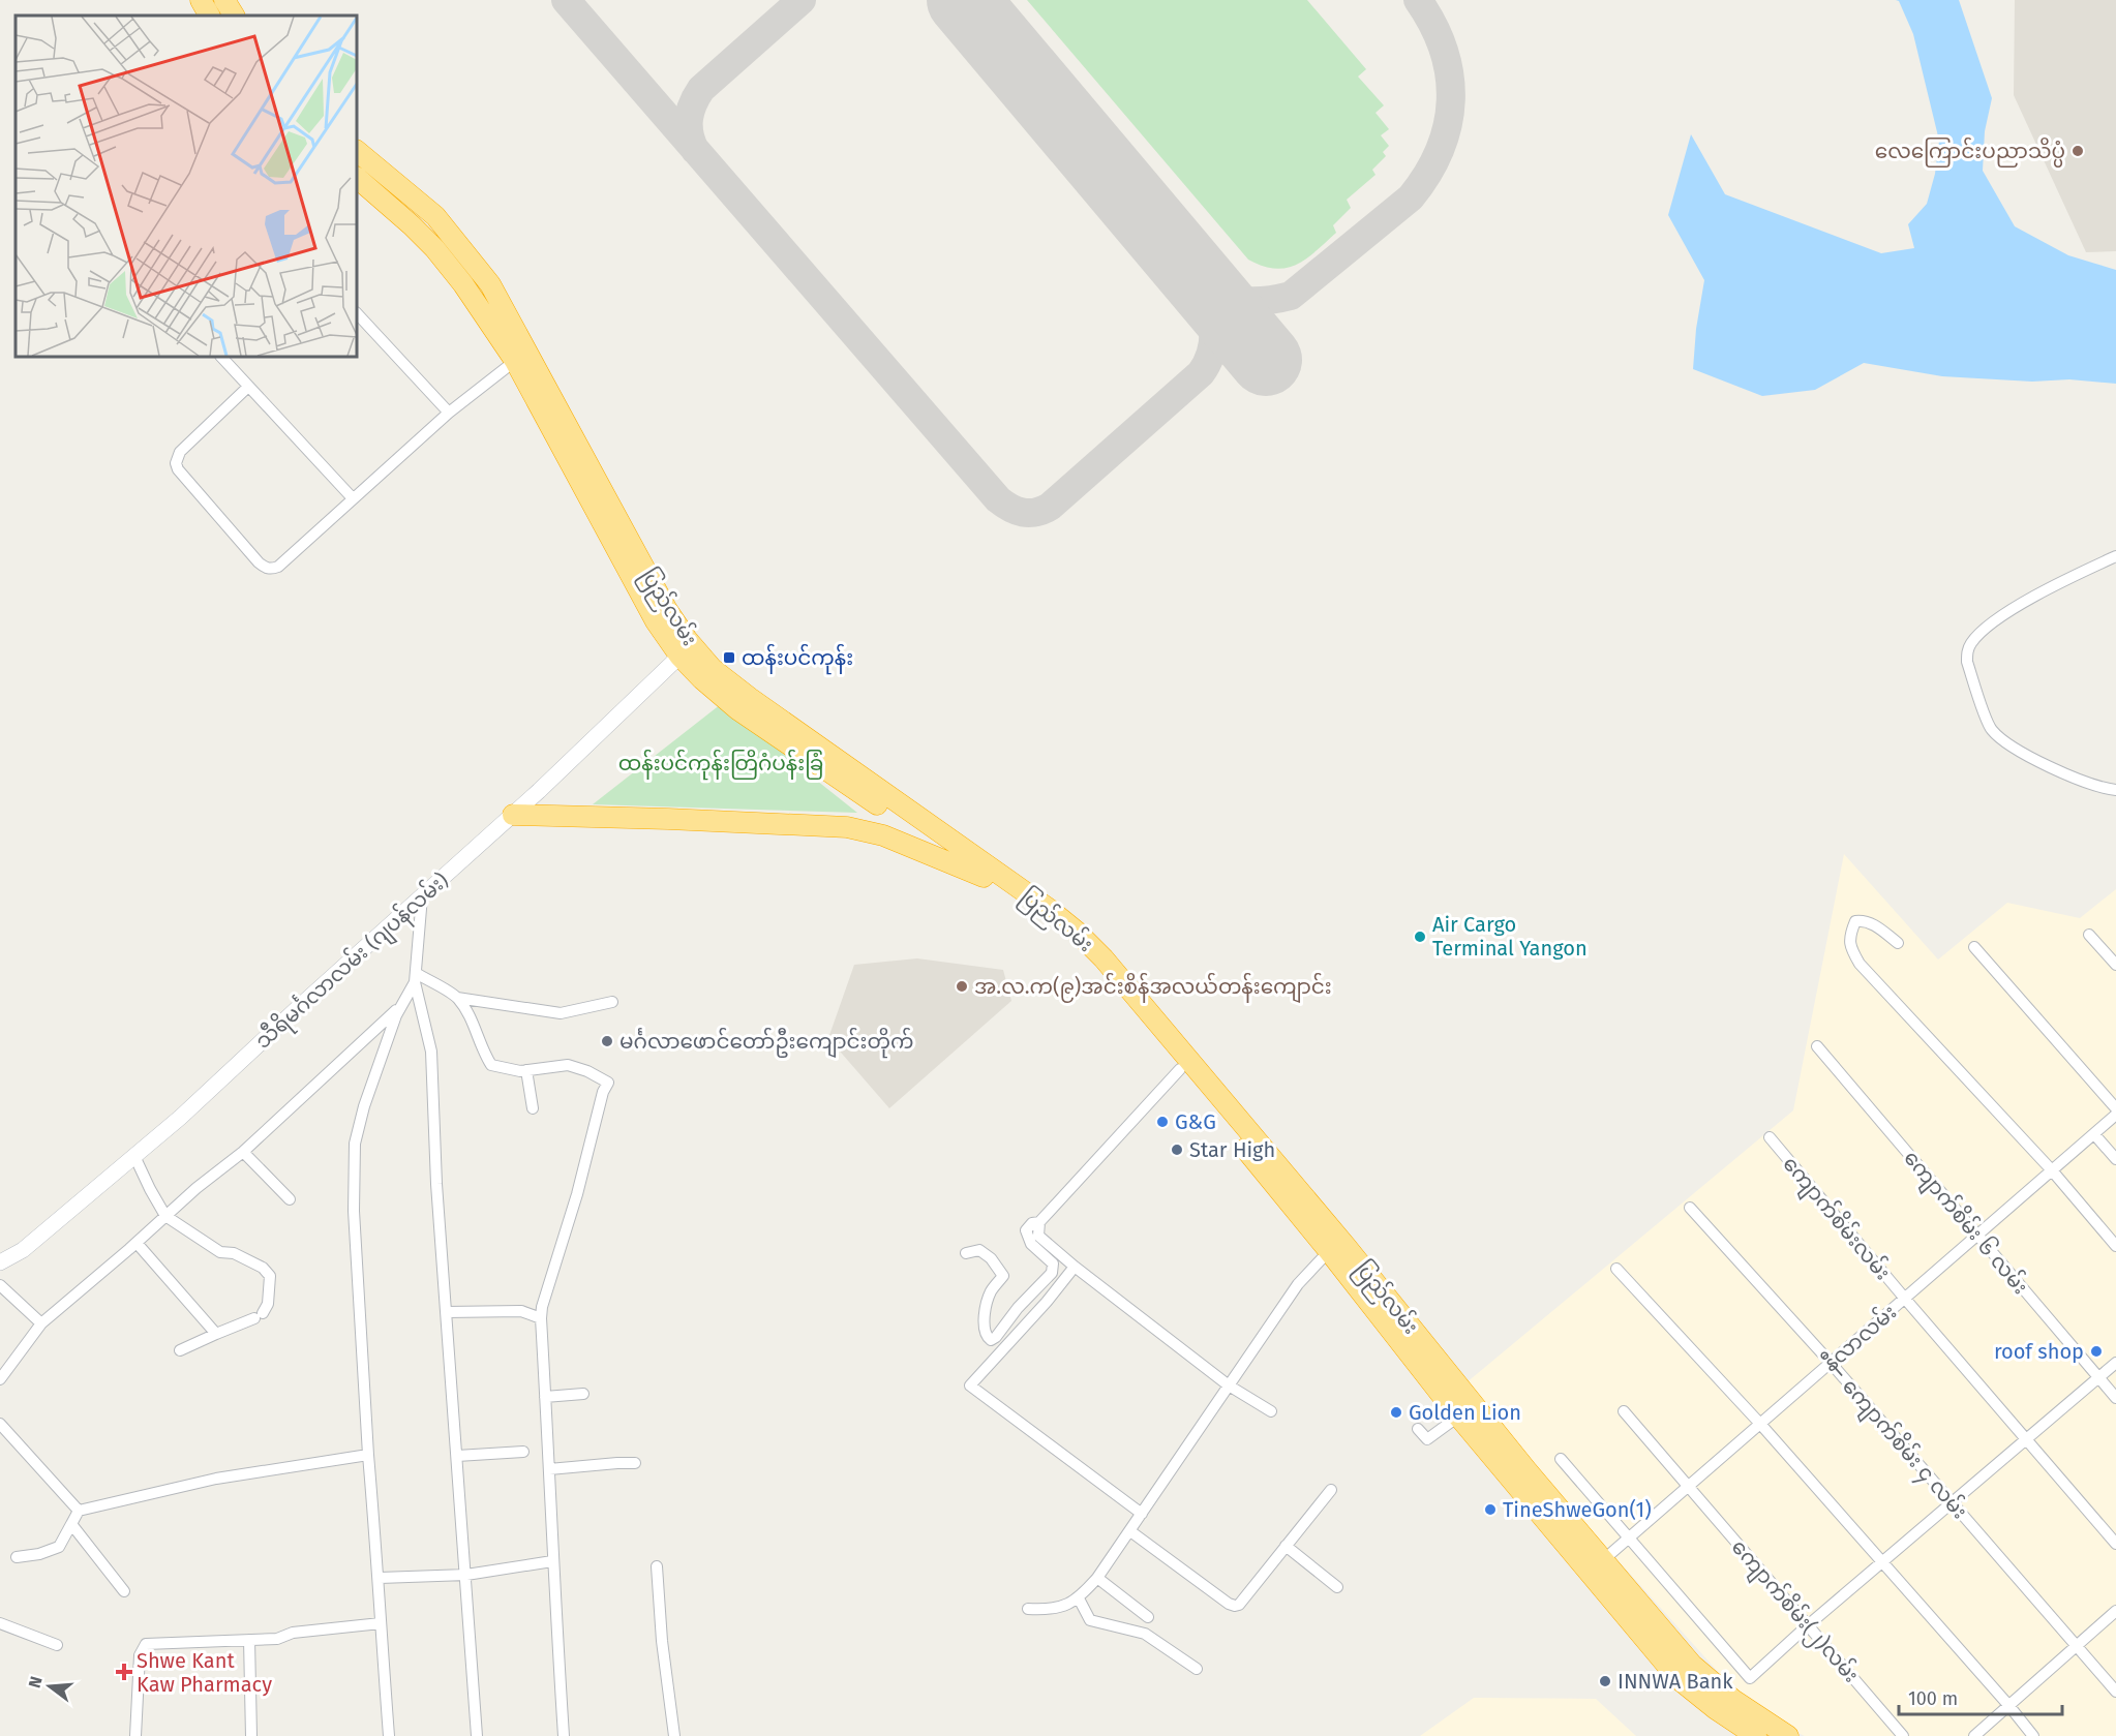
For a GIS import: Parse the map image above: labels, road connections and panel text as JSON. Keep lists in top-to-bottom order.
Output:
{
  "streets": {
    "highway": ["ပြည်လမ်း"],
    "street": [
      "သီရိမင်္ဂလာလမ်း (ဂျပန်လမ်း)",
      "ကျောက်စိမ်းလမ်း",
      "ကျောက်စိမ်း ၆ လမ်း",
      "နီလာလမ်း",
      "ကျောက်စိမ်း ၄ လမ်း",
      "ကျောက်စိမ်း(၂)လမ်း"
    ]
  },
  "crossings": [
    ["ပြည်လမ်း", "သီရိမင်္ဂလာလမ်း (ဂျပန်လမ်း)"],
    ["ပြည်လမ်း", "နီလာလမ်း"],
    ["ကျောက်စိမ်းလမ်း", "နီလာလမ်း"],
    ["ကျောက်စိမ်း ၆ လမ်း", "နီလာလမ်း"],
    ["နီလာလမ်း", "ကျောက်စိမ်း ၄ လမ်း"],
    ["နီလာလမ်း", "ကျောက်စိမ်း(၂)လမ်း"]
  ],
  "parks": ["ထန်းပင်ကုန်းတြိဂံပန်းခြံ"],
  "places": {
    "other": [
      "လေကြောင်းပညာသိပ္ပံ",
      "Air Cargo Terminal Yangon",
      "အ.လ.က(၉)အင်းစိန်အလယ်တန်းကျောင်း",
      "မင်္ဂလာဖောင်တော်ဦးကျောင်းတိုက်",
      "G&G",
      "Star High",
      "roof shop",
      "Golden Lion",
      "TineShweGon(1)",
      "INNWA Bank"
    ],
    "transit": ["ထန်းပင်ကုန်း"],
    "health": ["Shwe Kant Kaw Pharmacy"]
  },
  "scale_bar": "100 m",
  "north": "left"
}
